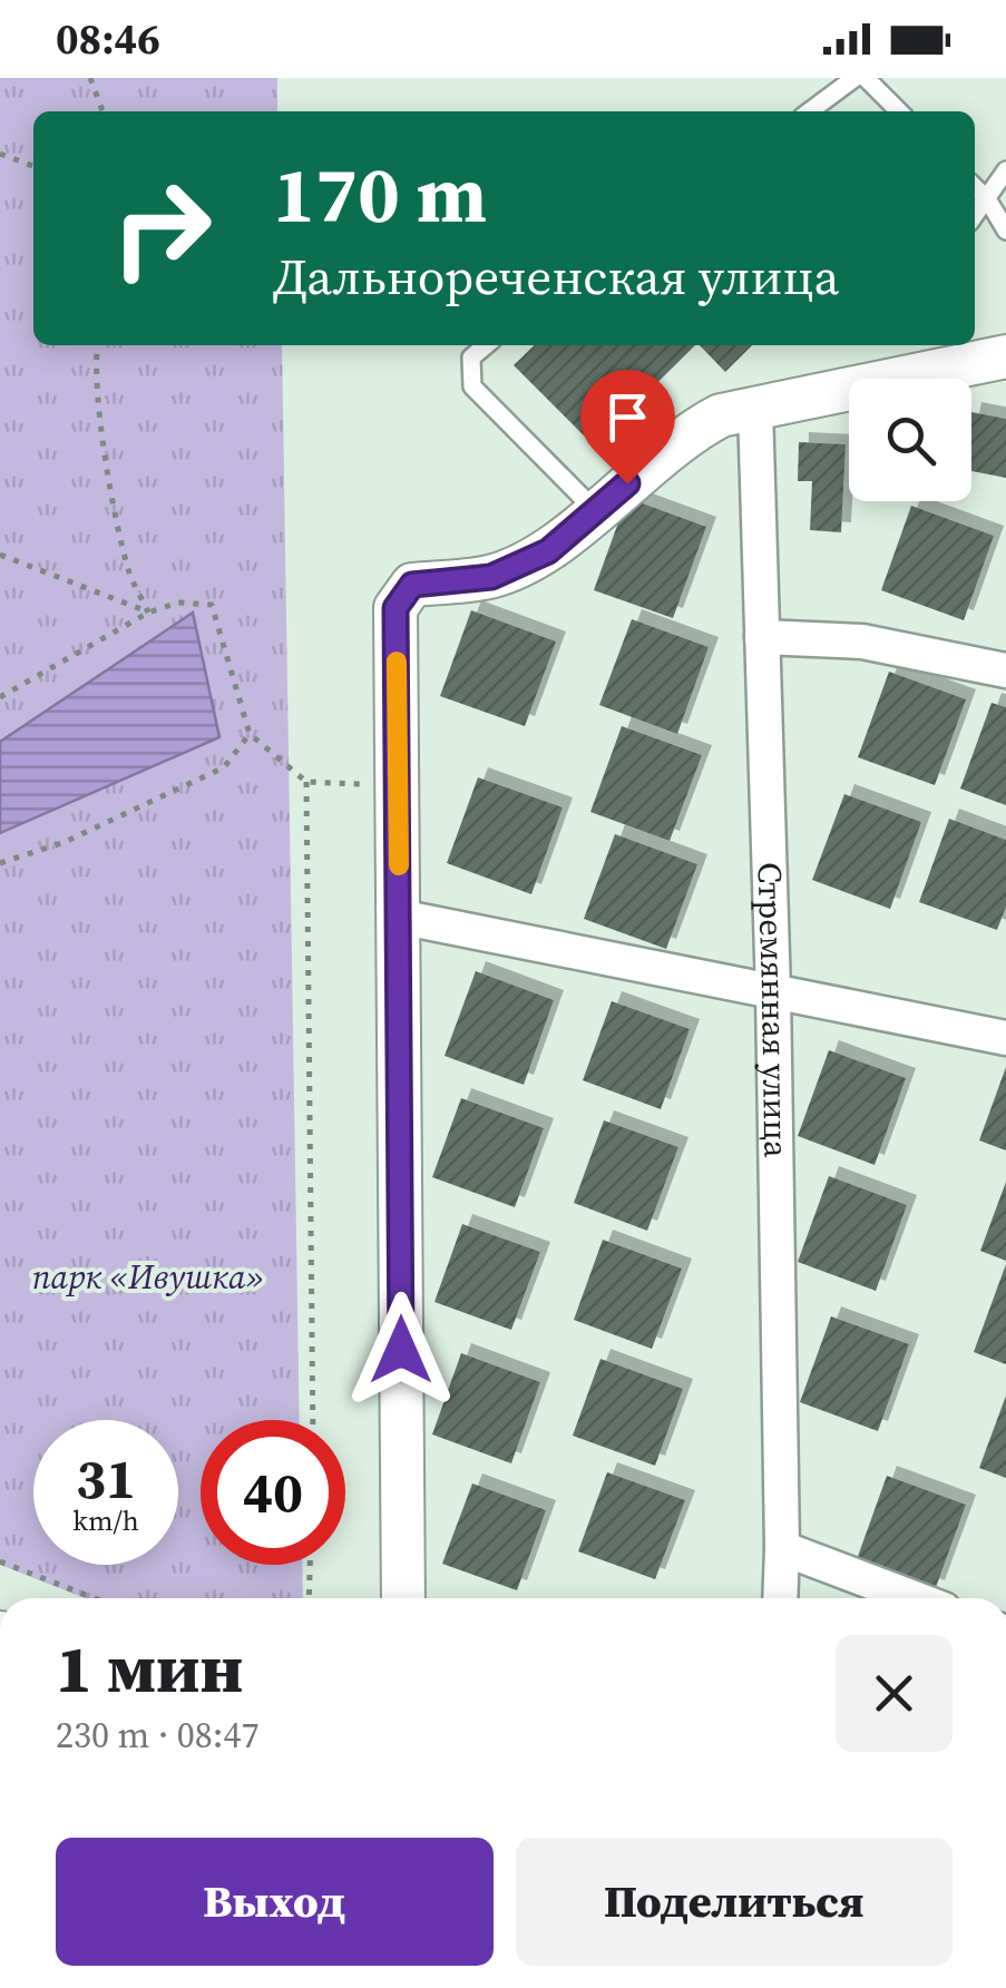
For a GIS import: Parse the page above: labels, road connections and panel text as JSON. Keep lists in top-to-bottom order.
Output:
{
  "streets": {
    "street": ["Стремянная улица"]
  },
  "parks": ["парк «Ивушка»"],
  "page": {
    "status": "08:46",
    "turn": ["170 m", "Дальнореченская улица"],
    "speed": "31 km/h",
    "limit": "40",
    "heading": ["1 мин", "230 m · 08:47"],
    "buttons": ["Выход", "Поделиться"]
  }
}
